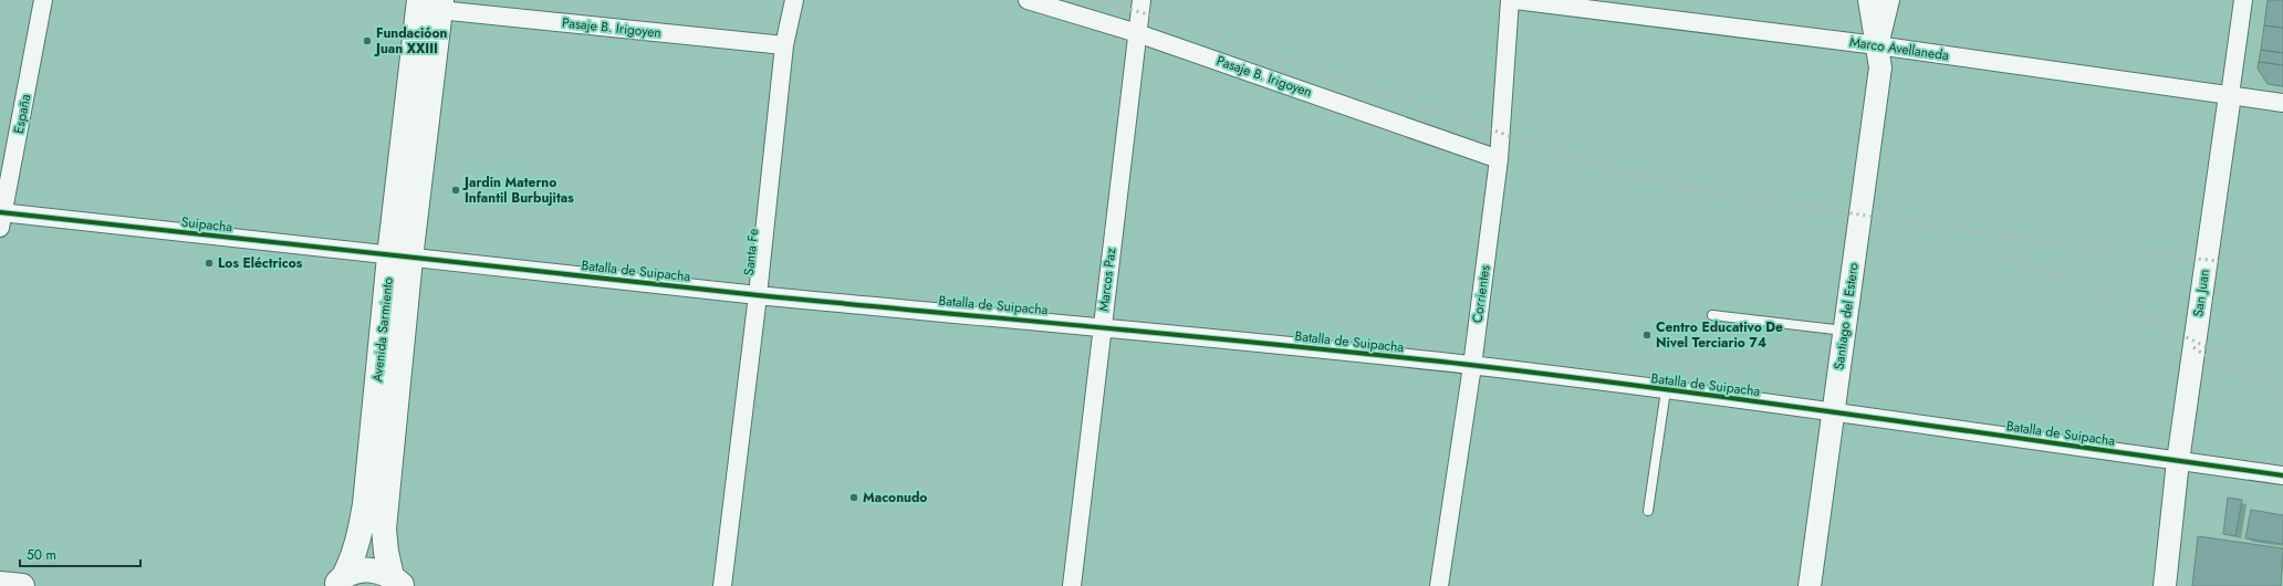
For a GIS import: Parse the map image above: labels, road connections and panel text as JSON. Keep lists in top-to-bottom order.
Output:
{
  "streets": {
    "main road": ["Avenida Sarmiento"],
    "street": [
      "Pasaje B. Irigoyen",
      "Marco Avellaneda",
      "España",
      "Suipacha",
      "Santa Fe",
      "Batalla de Suipacha",
      "Marcos Paz",
      "San Juan",
      "Corrientes",
      "Santiago del Estero"
    ]
  },
  "crossings": [
    ["Pasaje B. Irigoyen", "Santa Fe"],
    ["Pasaje B. Irigoyen", "Marcos Paz"],
    ["Pasaje B. Irigoyen", "Corrientes"],
    ["Pasaje B. Irigoyen", "Avenida Sarmiento"],
    ["Marco Avellaneda", "San Juan"],
    ["Marco Avellaneda", "Santiago del Estero"],
    ["España", "Suipacha"],
    ["Suipacha", "Batalla de Suipacha"],
    ["Suipacha", "Avenida Sarmiento"],
    ["Santa Fe", "Batalla de Suipacha"],
    ["Batalla de Suipacha", "Marcos Paz"],
    ["Batalla de Suipacha", "San Juan"],
    ["Batalla de Suipacha", "Corrientes"],
    ["Batalla de Suipacha", "Santiago del Estero"],
    ["Batalla de Suipacha", "Avenida Sarmiento"]
  ],
  "places": [
    "Fundacióon Juan XXIII",
    "Jardin Materno Infantil Burbujitas",
    "Los Eléctricos",
    "Centro Educativo De Nivel Terciario 74",
    "Maconudo"
  ],
  "scale_bar": "50 m"
}
